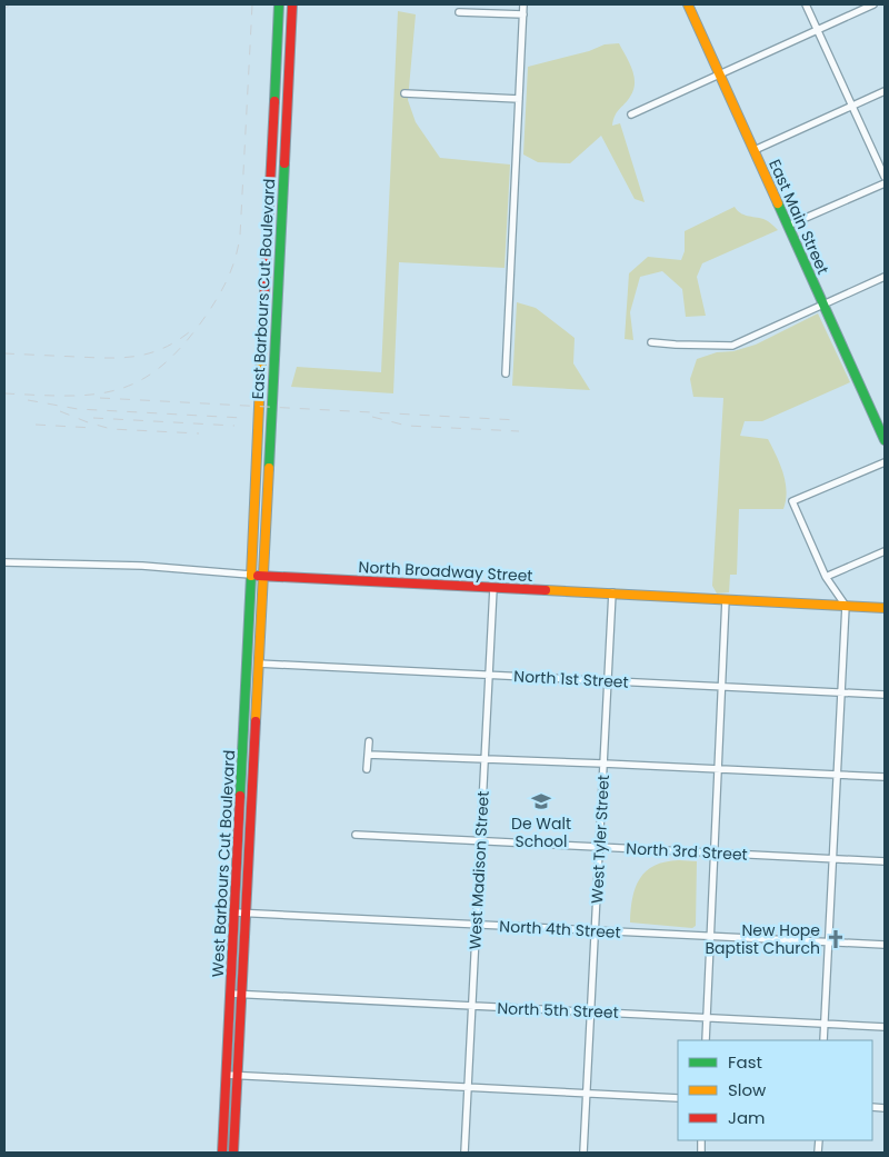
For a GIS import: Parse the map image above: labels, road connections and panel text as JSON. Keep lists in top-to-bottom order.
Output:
{
  "streets": {
    "street": [
      "East Main Street",
      "East Barbours Cut Boulevard",
      "North Broadway Street",
      "North 1st Street",
      "West Tyler Street",
      "North 3rd Street",
      "West Barbours Cut Boulevard",
      "West Madison Street",
      "North 4th Street",
      "North 5th Street"
    ]
  },
  "crossings": [
    ["East Barbours Cut Boulevard", "North Broadway Street"],
    ["East Barbours Cut Boulevard", "West Barbours Cut Boulevard"],
    ["North Broadway Street", "West Tyler Street"],
    ["North Broadway Street", "West Barbours Cut Boulevard"],
    ["North Broadway Street", "West Madison Street"],
    ["North 1st Street", "West Tyler Street"],
    ["North 1st Street", "West Barbours Cut Boulevard"],
    ["North 1st Street", "West Madison Street"],
    ["West Tyler Street", "North 3rd Street"],
    ["West Tyler Street", "North 4th Street"],
    ["West Tyler Street", "North 5th Street"],
    ["North 3rd Street", "West Madison Street"],
    ["West Barbours Cut Boulevard", "North 4th Street"],
    ["West Barbours Cut Boulevard", "North 5th Street"],
    ["West Madison Street", "North 4th Street"],
    ["West Madison Street", "North 5th Street"]
  ],
  "places": {
    "school or university": ["De Walt School"],
    "church": ["New Hope Baptist Church"]
  },
  "legend": ["Fast", "Slow", "Jam"]
}
